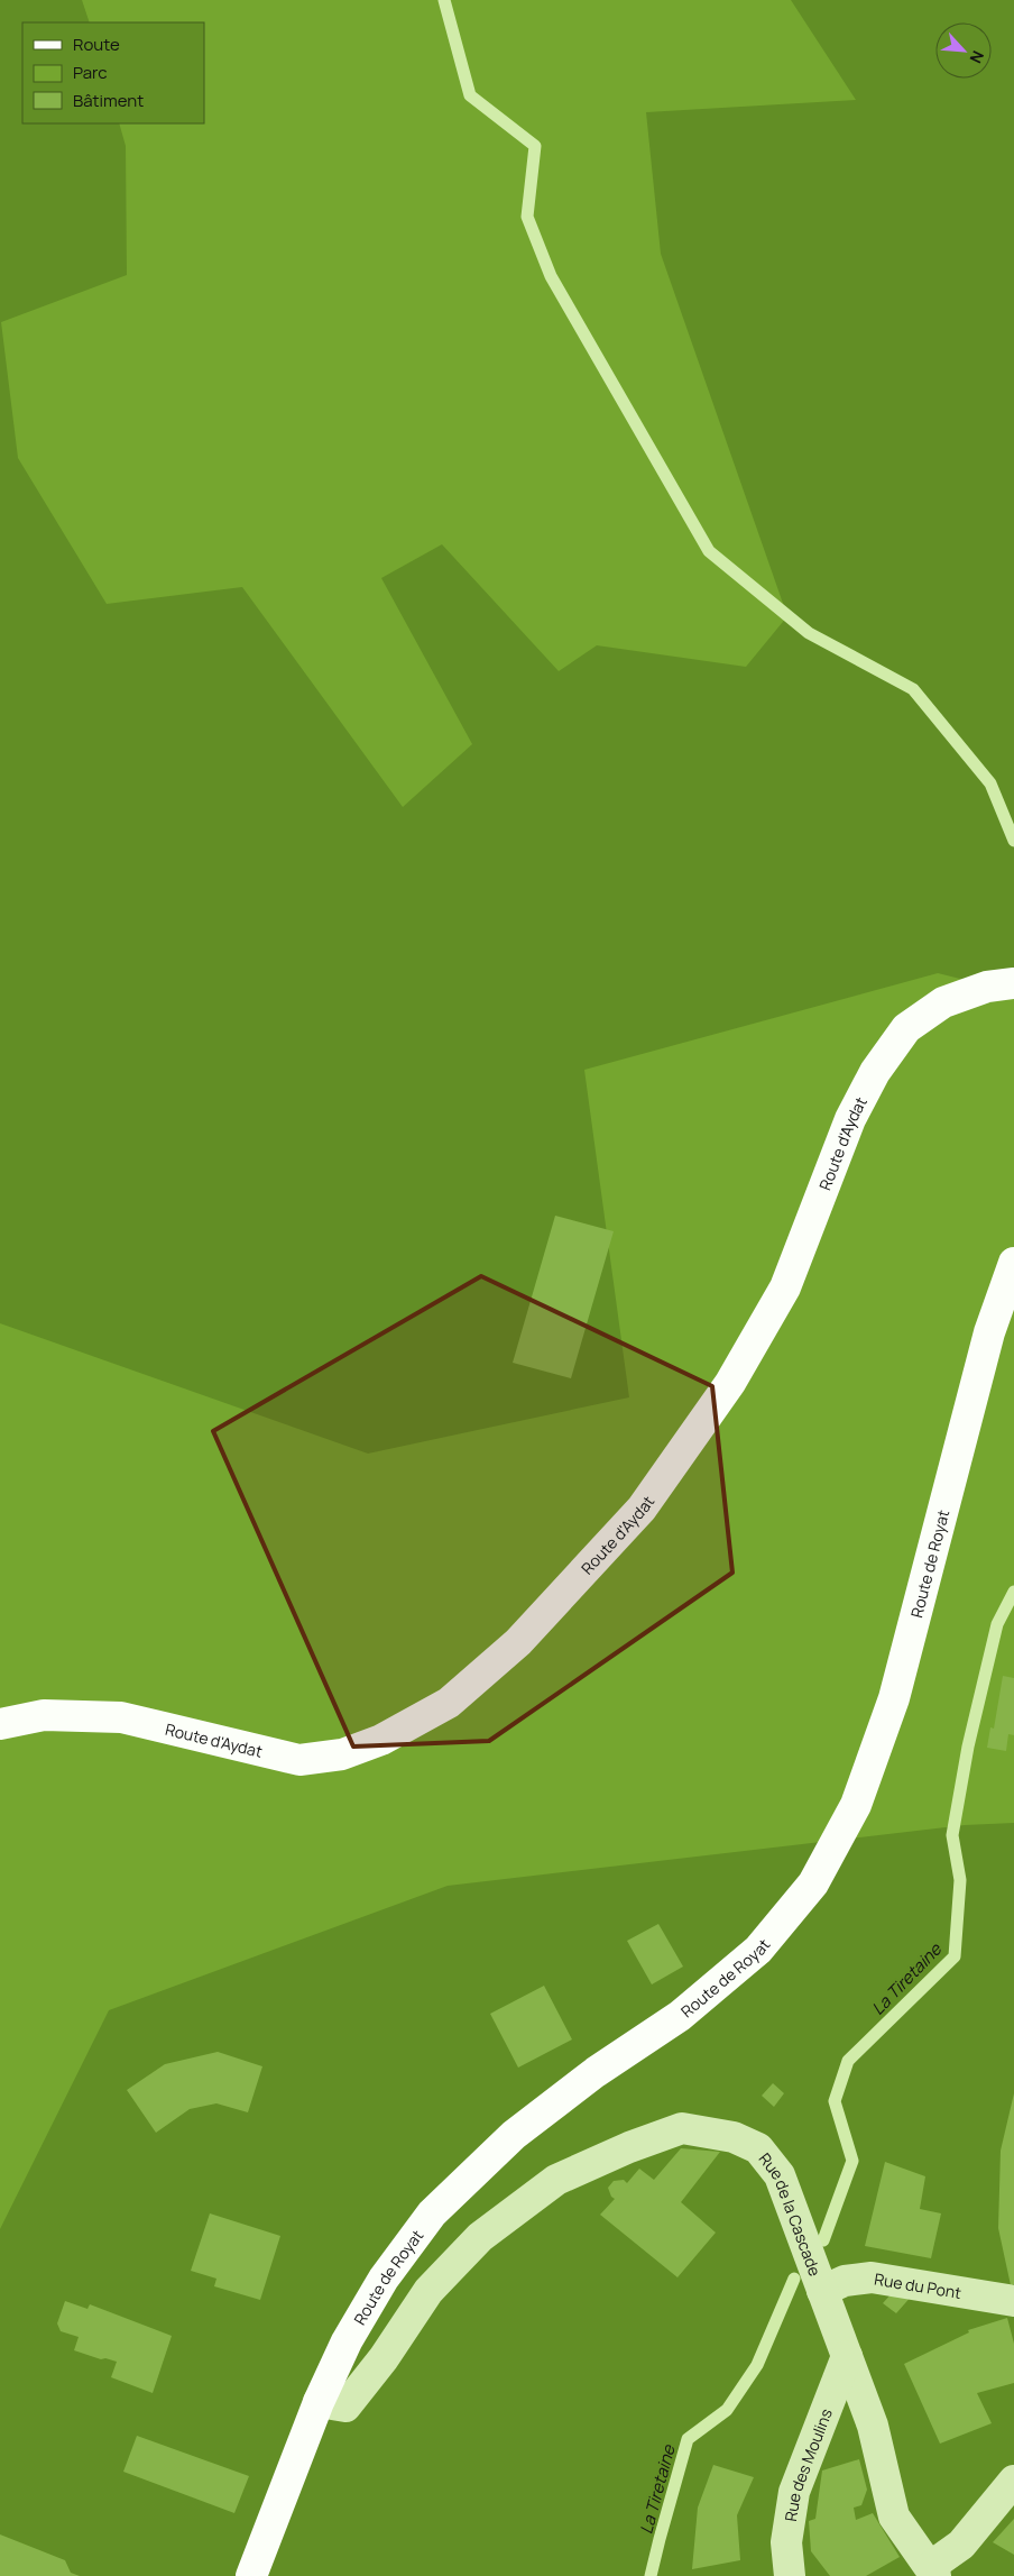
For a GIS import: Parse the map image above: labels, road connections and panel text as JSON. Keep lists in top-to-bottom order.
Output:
{
  "streets": {
    "main road": ["Route d'Aydat", "Route de Royat"],
    "street": ["Rue de la Cascade", "Rue du Pont", "Rue des Moulins"]
  },
  "crossings": [
    ["Route de Royat", "Rue de la Cascade"],
    ["Rue de la Cascade", "Rue du Pont"],
    ["Rue de la Cascade", "Rue des Moulins"]
  ],
  "water": ["La Tiretaine"],
  "legend": ["Route", "Parc", "Bâtiment"],
  "north": "bottom right"
}
